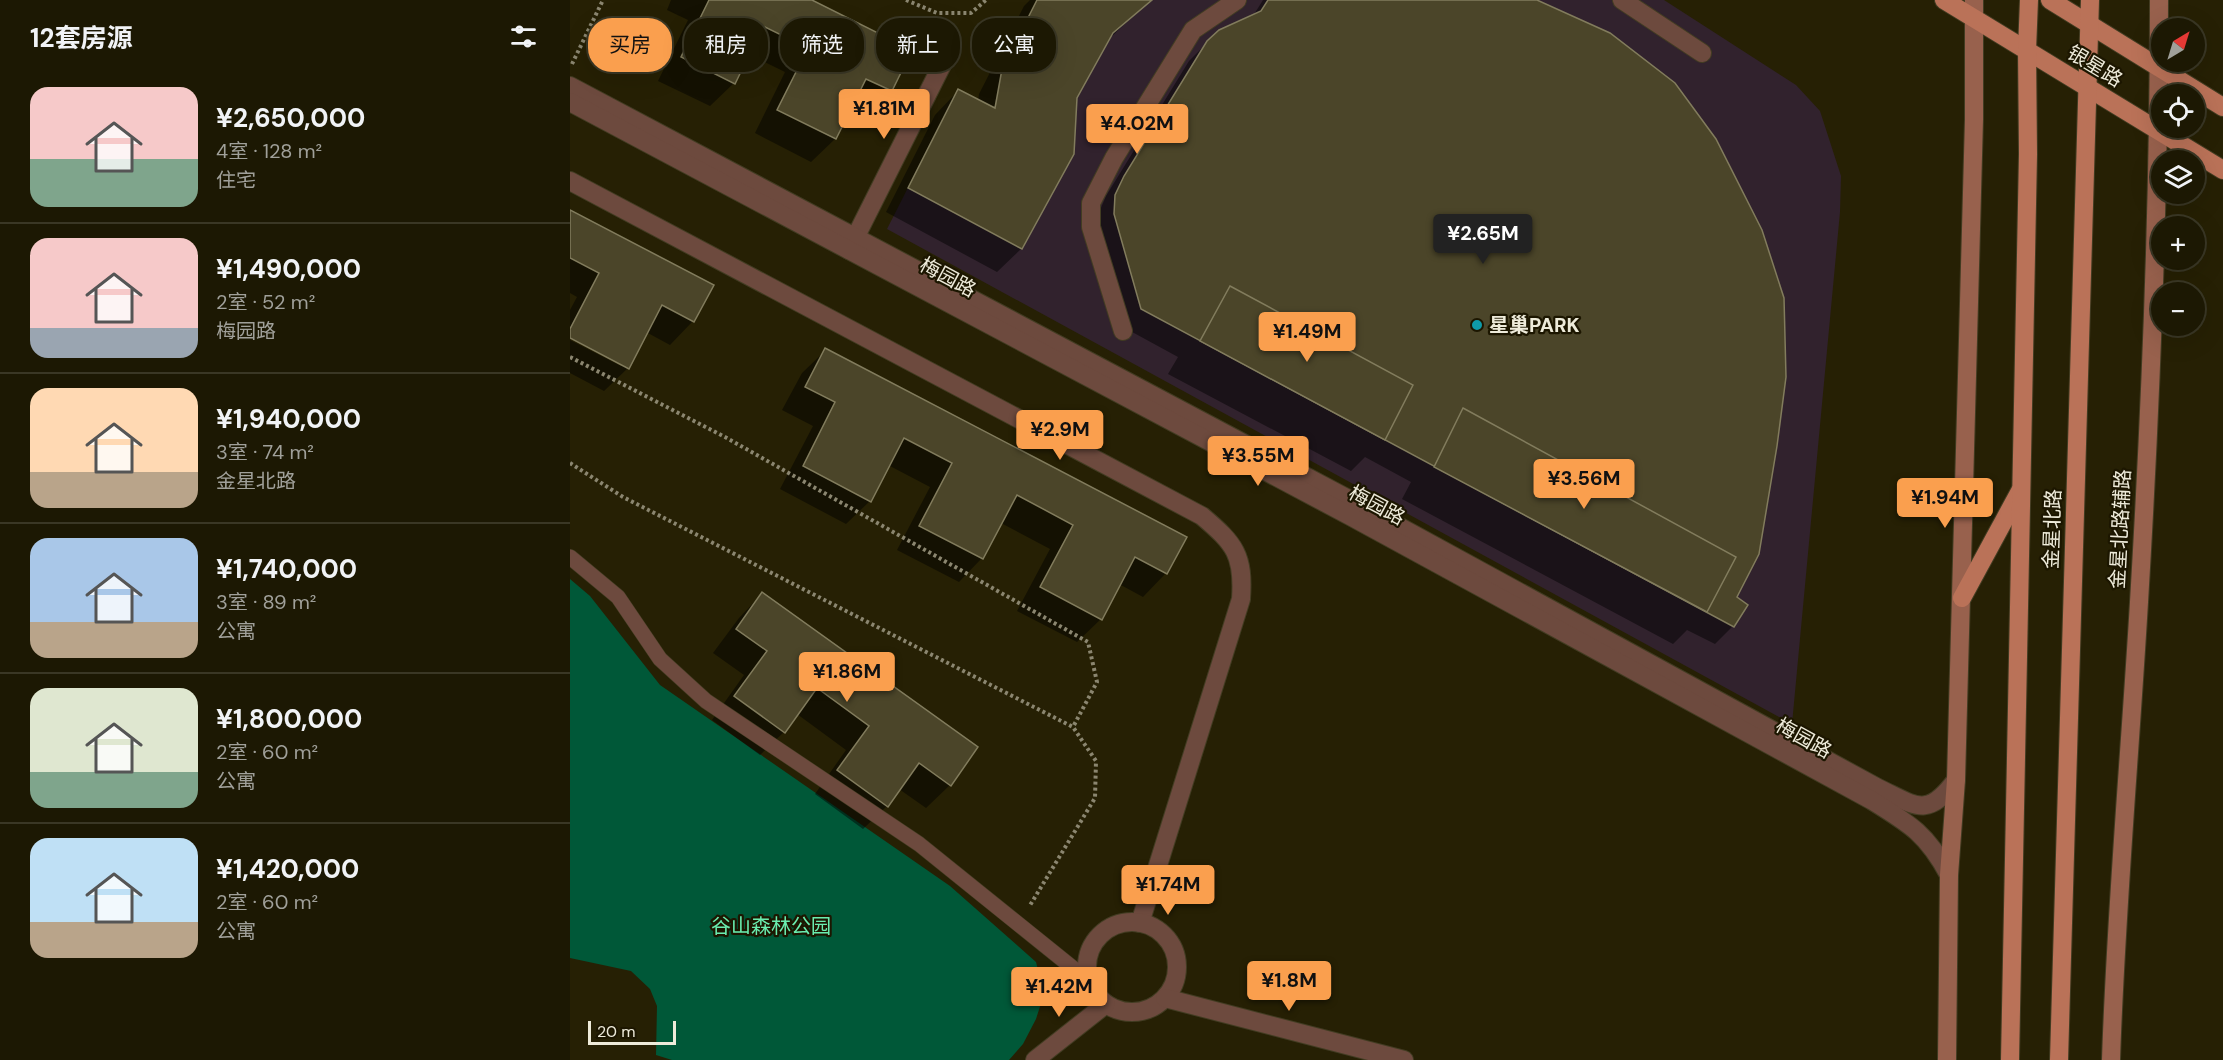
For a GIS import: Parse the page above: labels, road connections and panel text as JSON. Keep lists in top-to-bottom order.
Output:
{
  "streets": {
    "main road": ["银星路", "金星北路", "金星北路辅路"],
    "street": ["梅园路"]
  },
  "crossings": [
    ["银星路", "金星北路"]
  ],
  "parks": ["谷山森林公园"],
  "places": ["星巢PARK"],
  "scale_bar": "20 m",
  "north": "top right",
  "page": {
    "heading": "12套房源",
    "map_buttons": ["+", "−"],
    "chip": [
      "买房",
      "租房",
      "筛选",
      "新上",
      "公寓"
    ],
    "list": [
      {
        "name": "¥2,650,000",
        "note": "4室 · 128 m² · 住宅"
      },
      {
        "name": "¥1,490,000",
        "note": "2室 · 52 m² · 梅园路"
      },
      {
        "name": "¥1,940,000",
        "note": "3室 · 74 m² · 金星北路"
      },
      {
        "name": "¥1,740,000",
        "note": "3室 · 89 m² · 公寓"
      },
      {
        "name": "¥1,800,000",
        "note": "2室 · 60 m² · 公寓"
      },
      {
        "name": "¥1,420,000",
        "note": "2室 · 60 m² · 公寓"
      }
    ],
    "price": [
      "¥1.81M",
      "¥4.02M",
      "¥2.65M",
      "¥1.49M",
      "¥2.9M",
      "¥3.55M",
      "¥3.56M",
      "¥1.94M",
      "¥1.86M",
      "¥1.74M",
      "¥1.8M",
      "¥1.42M"
    ],
    "scale": "20 m"
  }
}
